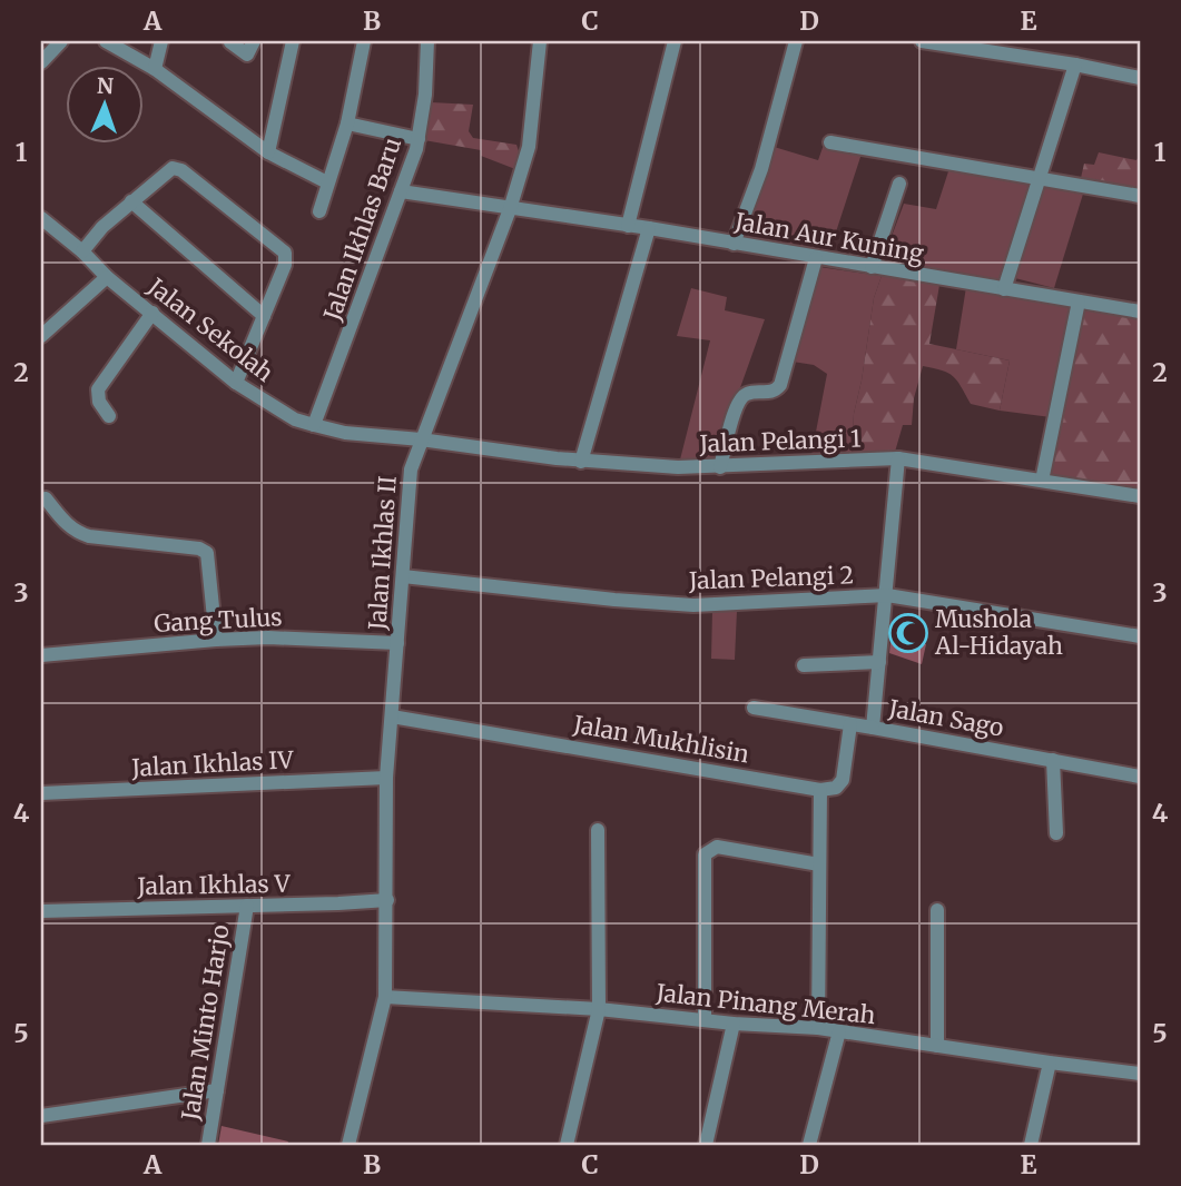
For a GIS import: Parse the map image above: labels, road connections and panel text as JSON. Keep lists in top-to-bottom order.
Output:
{
  "streets": {
    "street": [
      "Jalan Ikhlas Baru",
      "Jalan Aur Kuning",
      "Jalan Sekolah",
      "Jalan Pelangi 1",
      "Jalan Ikhlas II",
      "Jalan Pelangi 2",
      "Gang Tulus",
      "Jalan Sago",
      "Jalan Mukhlisin",
      "Jalan Ikhlas IV",
      "Jalan Ikhlas V",
      "Jalan Pinang Merah",
      "Jalan Minto Harjo"
    ]
  },
  "crossings": [
    ["Jalan Ikhlas Baru", "Jalan Aur Kuning"],
    ["Jalan Ikhlas Baru", "Jalan Sekolah"],
    ["Jalan Aur Kuning", "Jalan Ikhlas II"],
    ["Jalan Sekolah", "Jalan Pelangi 1"],
    ["Jalan Sekolah", "Jalan Ikhlas II"],
    ["Jalan Pelangi 1", "Jalan Ikhlas II"],
    ["Jalan Pelangi 1", "Jalan Sago"],
    ["Jalan Ikhlas II", "Jalan Pelangi 2"],
    ["Jalan Ikhlas II", "Gang Tulus"],
    ["Jalan Ikhlas II", "Jalan Mukhlisin"],
    ["Jalan Ikhlas II", "Jalan Ikhlas IV"],
    ["Jalan Ikhlas II", "Jalan Ikhlas V"],
    ["Jalan Ikhlas II", "Jalan Pinang Merah"],
    ["Jalan Pelangi 2", "Jalan Sago"],
    ["Jalan Ikhlas V", "Jalan Minto Harjo"]
  ],
  "places": {
    "mosque": ["Mushola Al-Hidayah"]
  },
  "north": "top",
  "grid": {
    "columns": [
      "A",
      "B",
      "C",
      "D",
      "E"
    ],
    "rows": [
      "1",
      "2",
      "3",
      "4",
      "5"
    ]
  }
}
